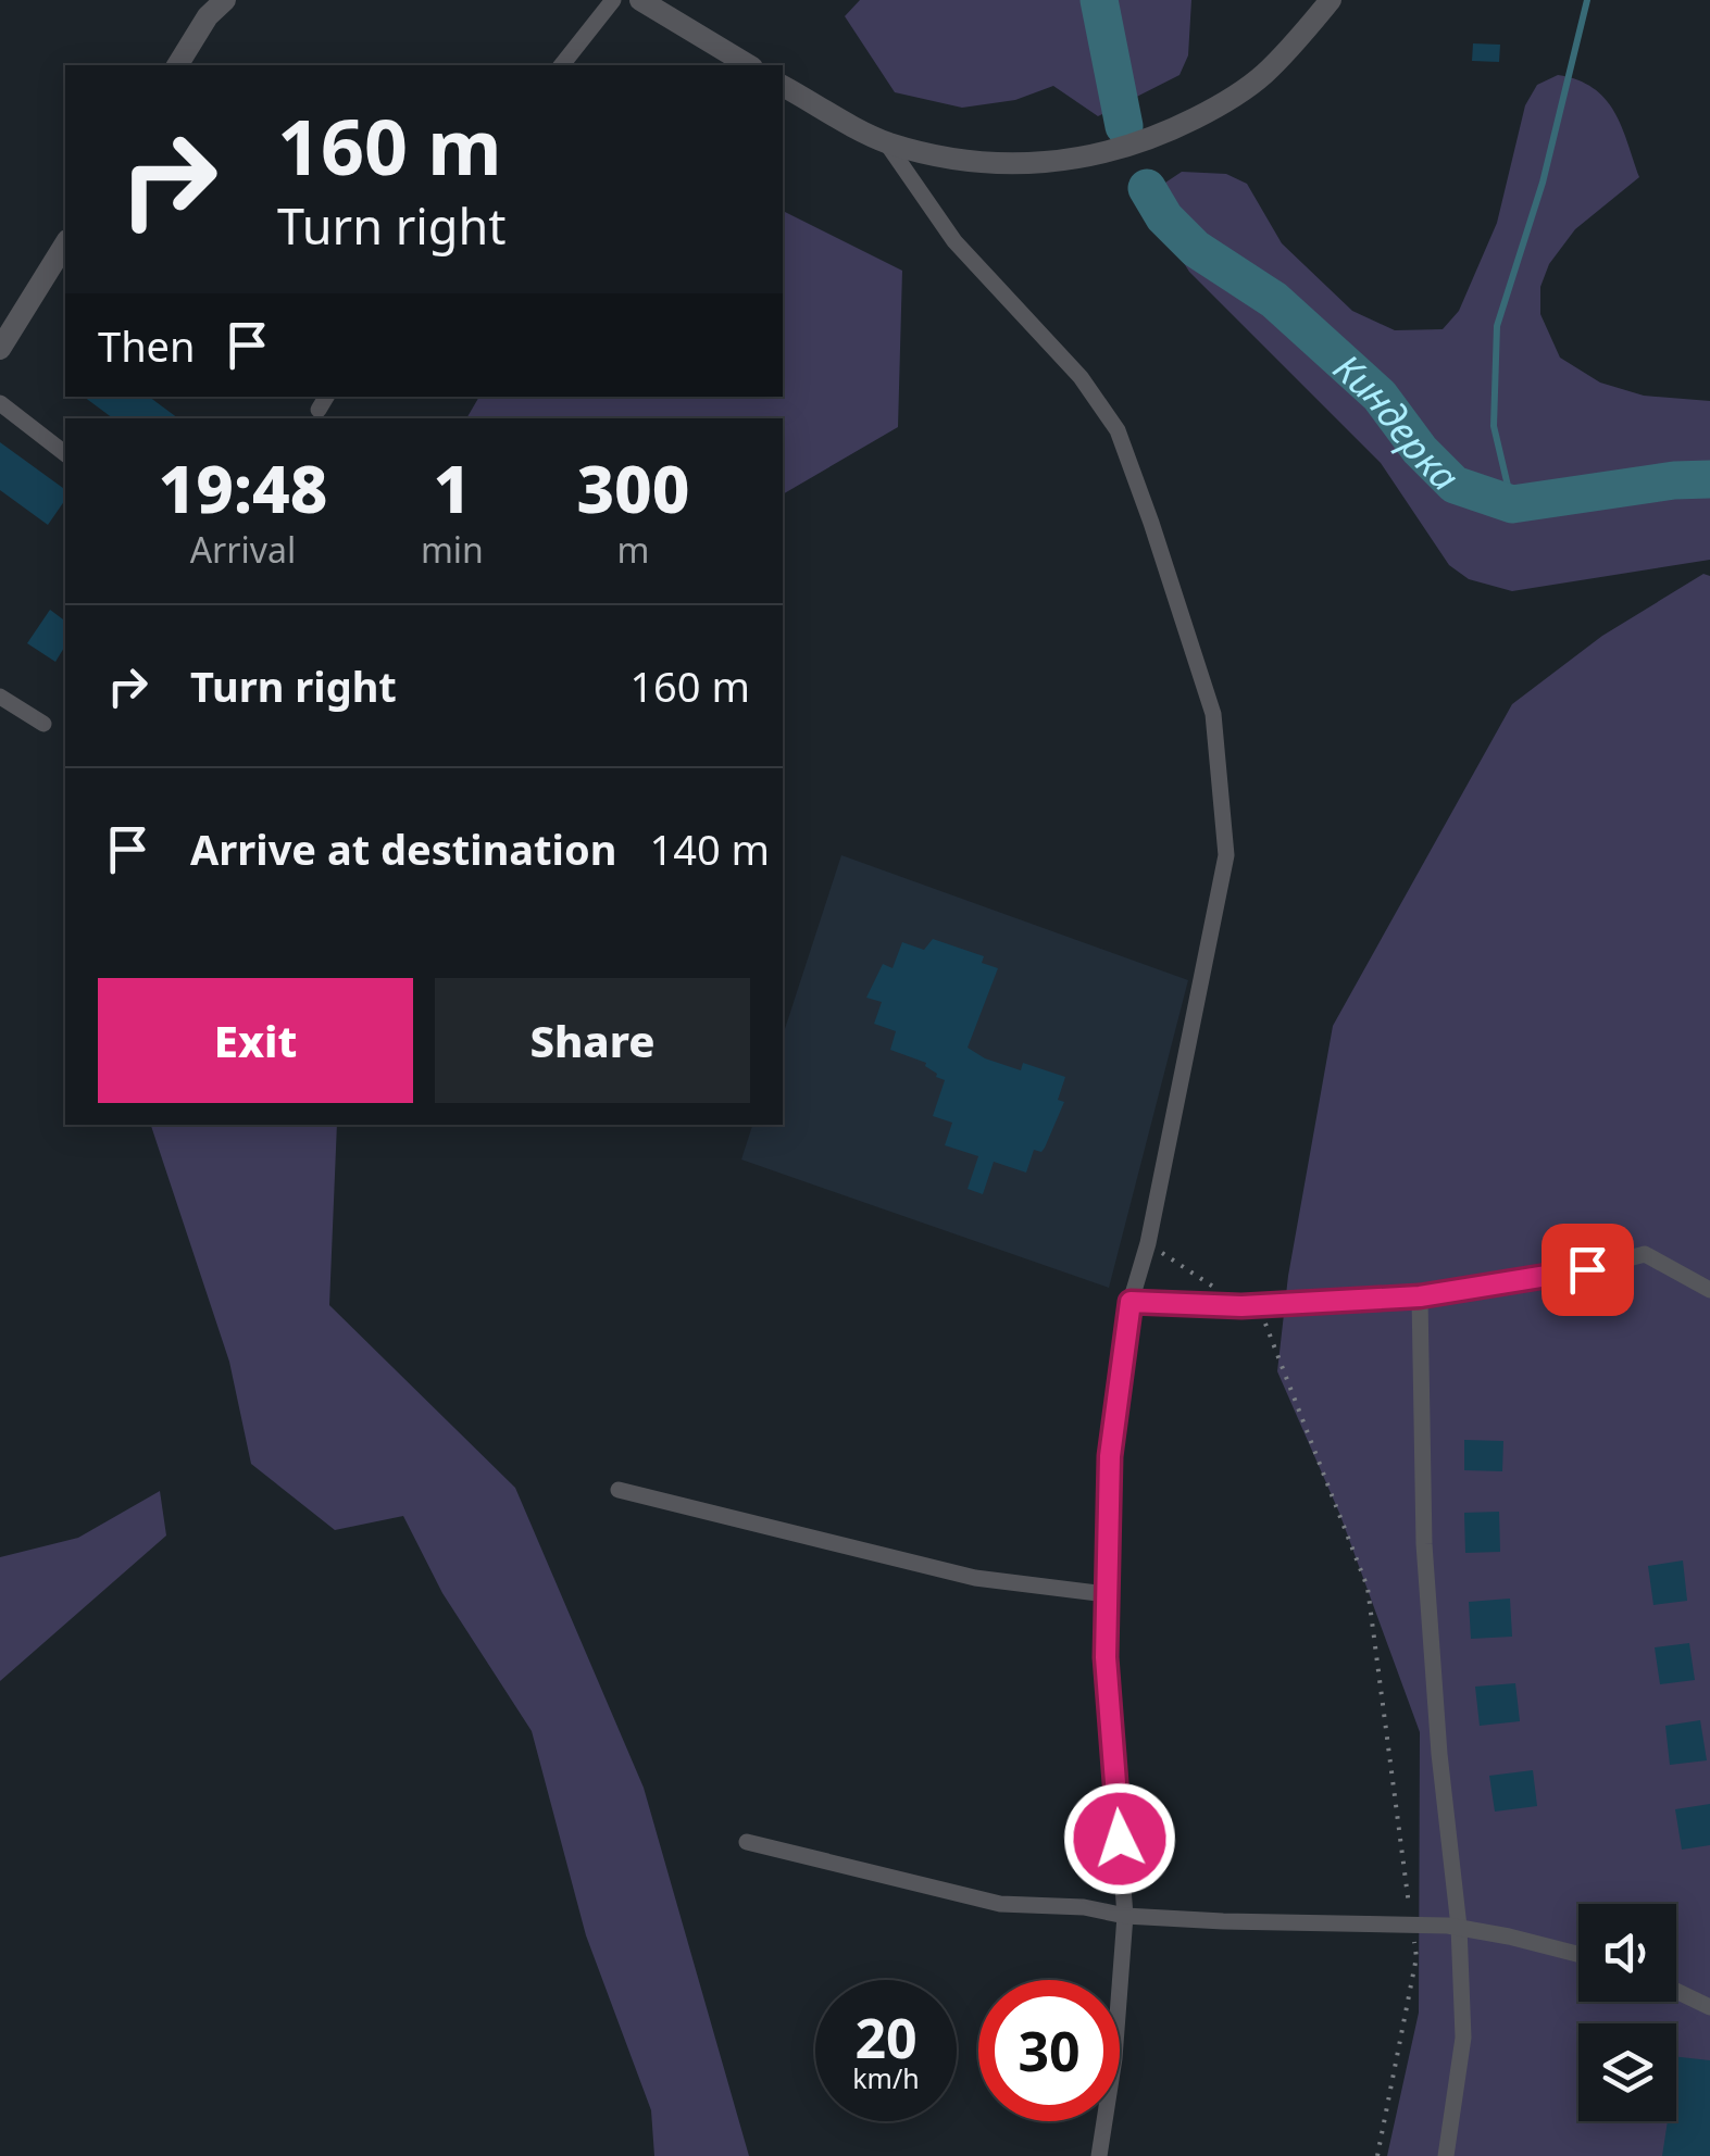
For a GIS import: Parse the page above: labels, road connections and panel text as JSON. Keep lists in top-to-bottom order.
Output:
{
  "water": ["Киндерка"],
  "page": {
    "turn": ["160 m", "Turn right"],
    "then": "Then",
    "eta": [
      "19:48",
      "Arrival",
      "1",
      "min",
      "300",
      "m"
    ],
    "list": [
      {
        "name": "Turn right",
        "value": "160 m"
      },
      {
        "name": "Arrive at destination",
        "value": "140 m"
      }
    ],
    "buttons": ["Exit", "Share"],
    "speed": "20 km/h",
    "limit": "30"
  }
}
